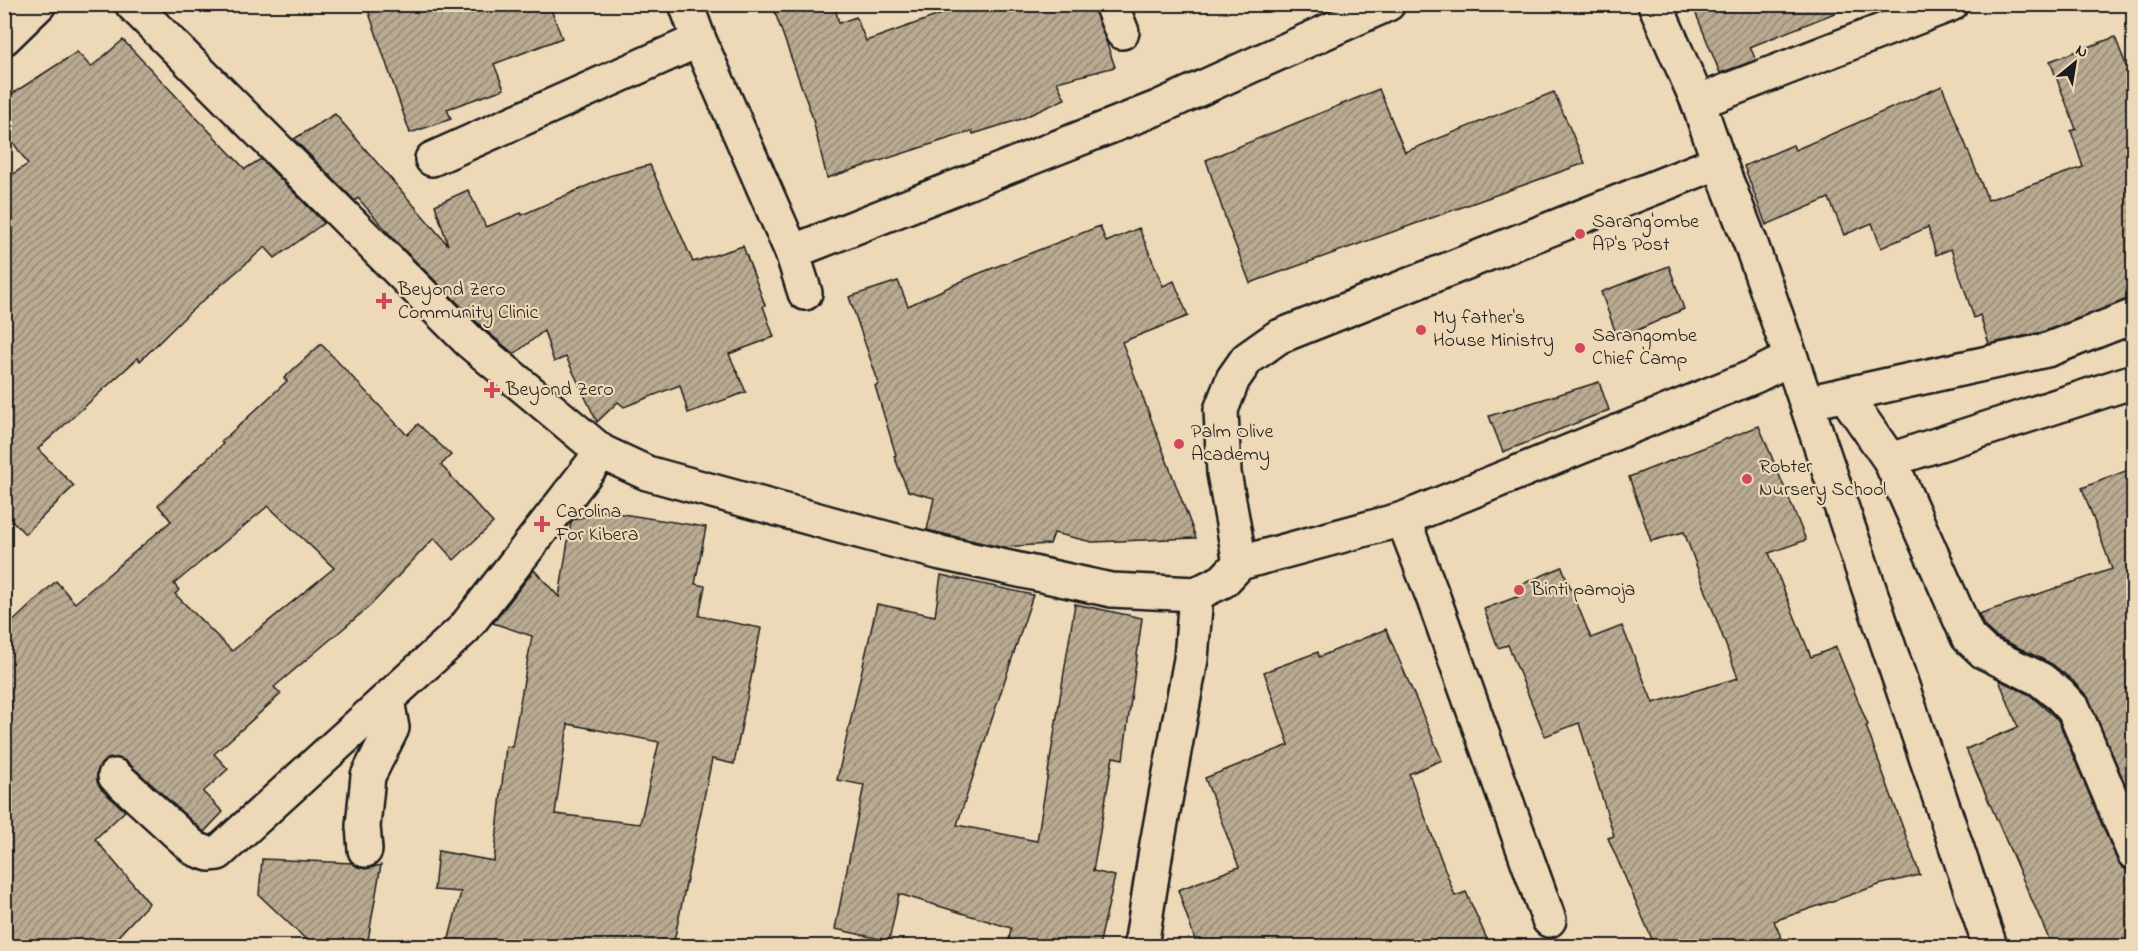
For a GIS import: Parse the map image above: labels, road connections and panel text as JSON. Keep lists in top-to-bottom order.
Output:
{
  "places": {
    "other": [
      "Sarang'ombe AP's Post",
      "My father's House Ministry",
      "Sarangombe Chief Camp",
      "Palm Olive Academy",
      "Robter Nursery School",
      "Binti pamoja"
    ],
    "health": ["Beyond Zero Community Clinic", "Beyond Zero", "Carolina For Kibera"]
  },
  "north": "top right"
}
